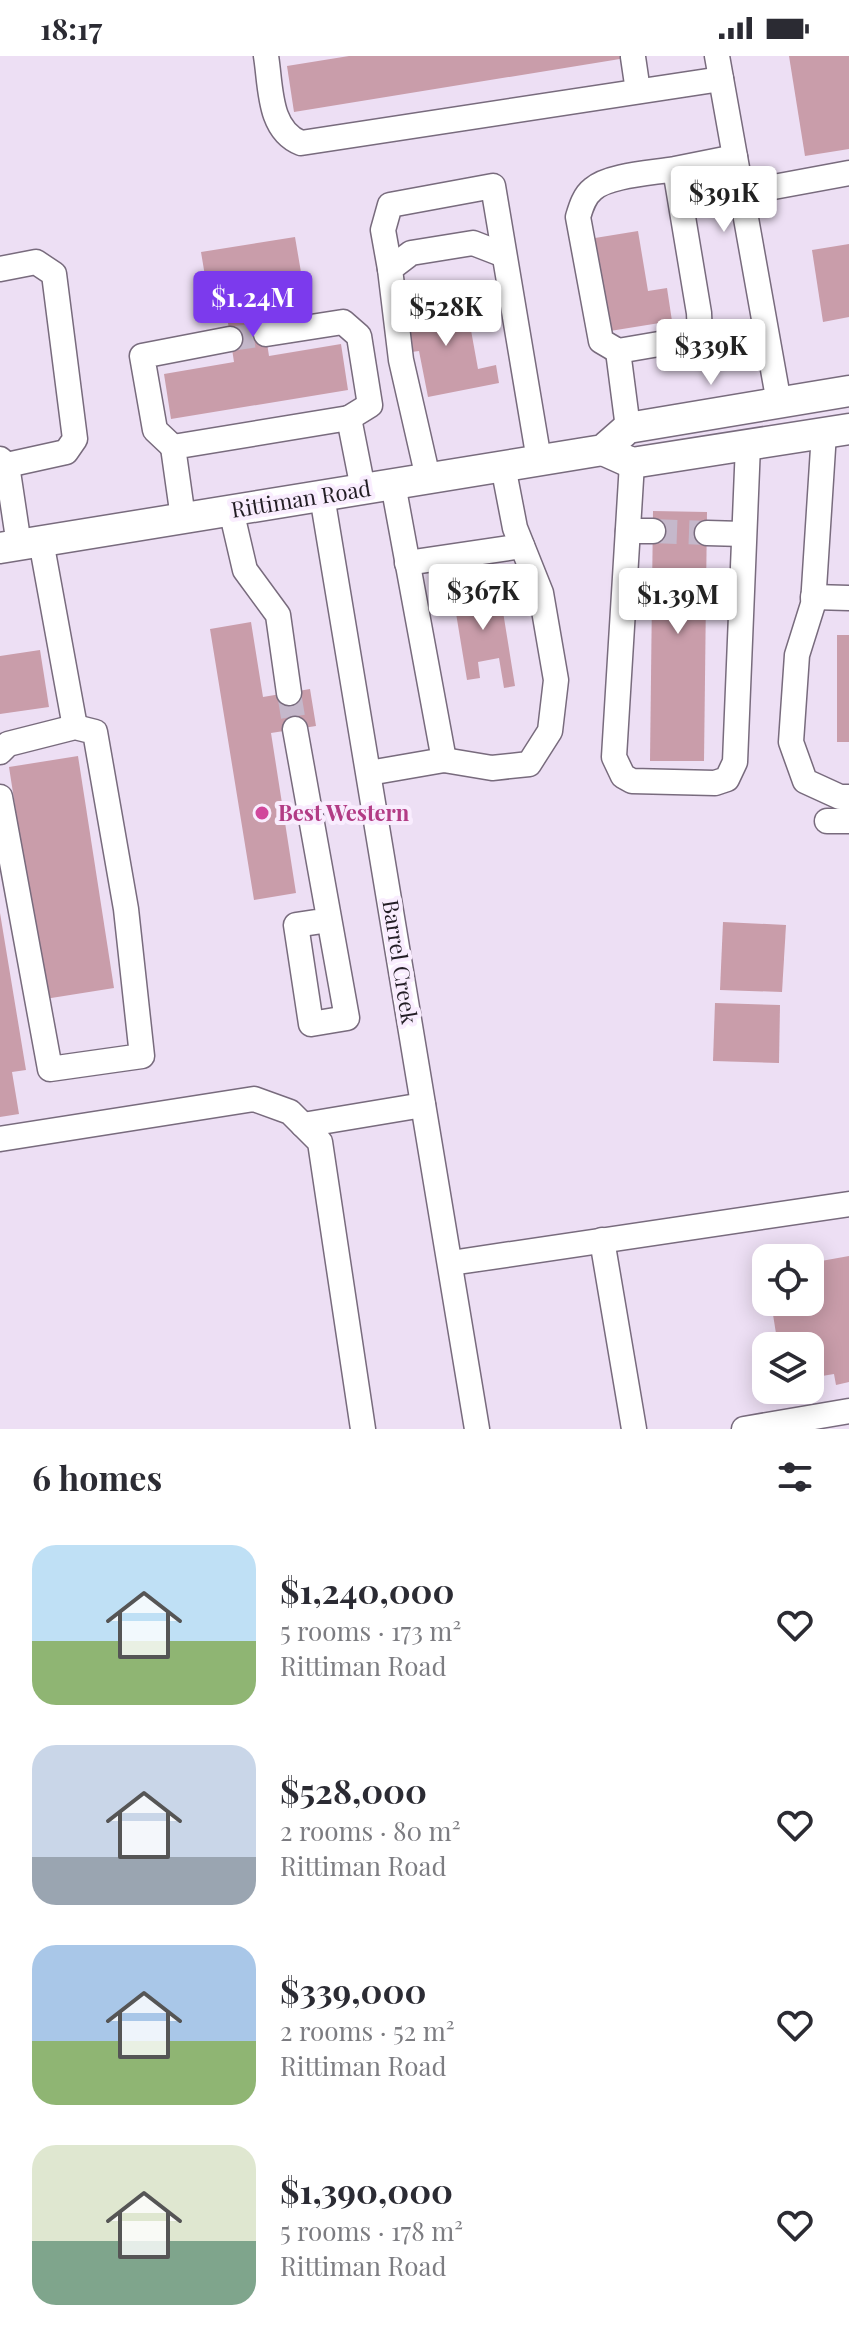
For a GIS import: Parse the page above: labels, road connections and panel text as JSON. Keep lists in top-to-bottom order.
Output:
{
  "streets": {
    "main road": ["Rittiman Road"],
    "street": ["Barrel Creek"]
  },
  "crossings": [
    ["Rittiman Road", "Barrel Creek"]
  ],
  "places": ["Best Western"],
  "page": {
    "status": "18:17",
    "price": [
      "$391K",
      "$1.24M",
      "$528K",
      "$339K",
      "$367K",
      "$1.39M"
    ],
    "heading": "6 homes",
    "list": [
      {
        "name": "$1,240,000",
        "note": "5 rooms · 173 m² · Rittiman Road"
      },
      {
        "name": "$528,000",
        "note": "2 rooms · 80 m² · Rittiman Road"
      },
      {
        "name": "$339,000",
        "note": "2 rooms · 52 m² · Rittiman Road"
      },
      {
        "name": "$1,390,000",
        "note": "5 rooms · 178 m² · Rittiman Road"
      }
    ]
  }
}
